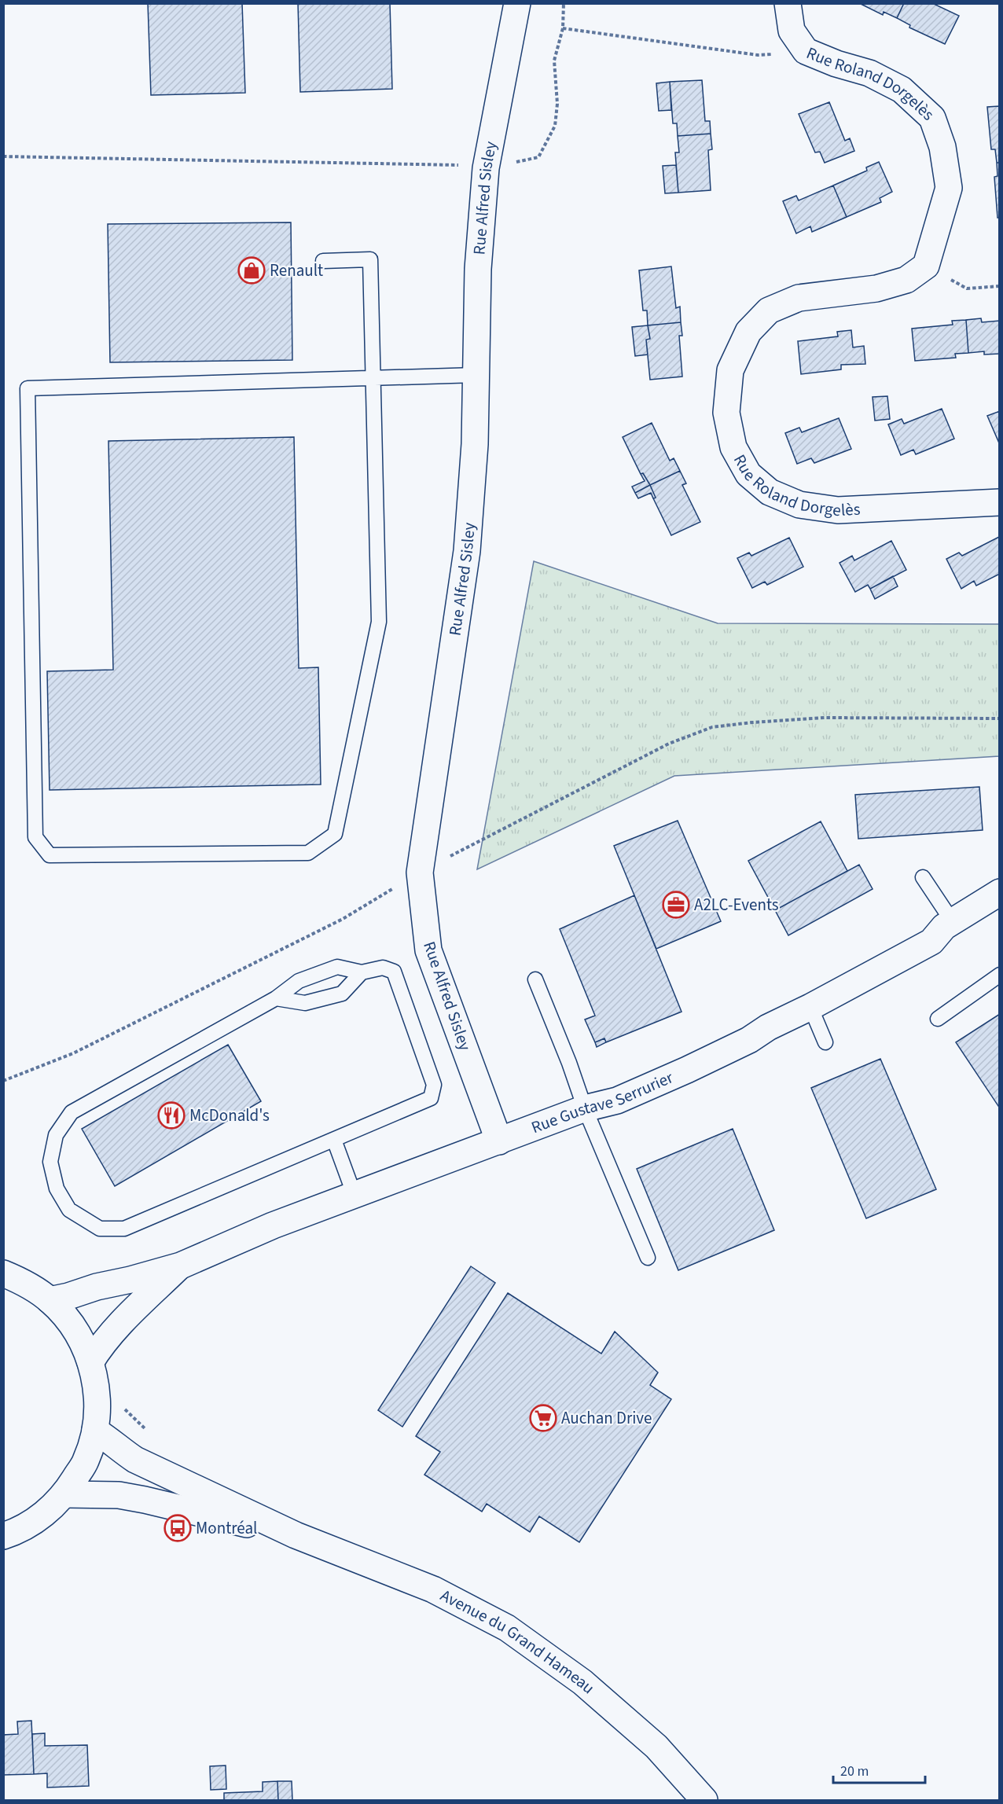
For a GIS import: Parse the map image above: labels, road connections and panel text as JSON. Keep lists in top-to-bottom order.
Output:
{
  "streets": {
    "street": [
      "Rue Roland Dorgelès",
      "Rue Alfred Sisley",
      "Rue Gustave Serrurier",
      "Avenue du Grand Hameau"
    ]
  },
  "crossings": [
    ["Rue Alfred Sisley", "Rue Gustave Serrurier"]
  ],
  "places": {
    "shop": ["Renault"],
    "office": ["A2LC-Events"],
    "restaurant": ["McDonald's"],
    "supermarket": ["Auchan Drive"],
    "bus stop": ["Montréal"]
  },
  "scale_bar": "20 m"
}
